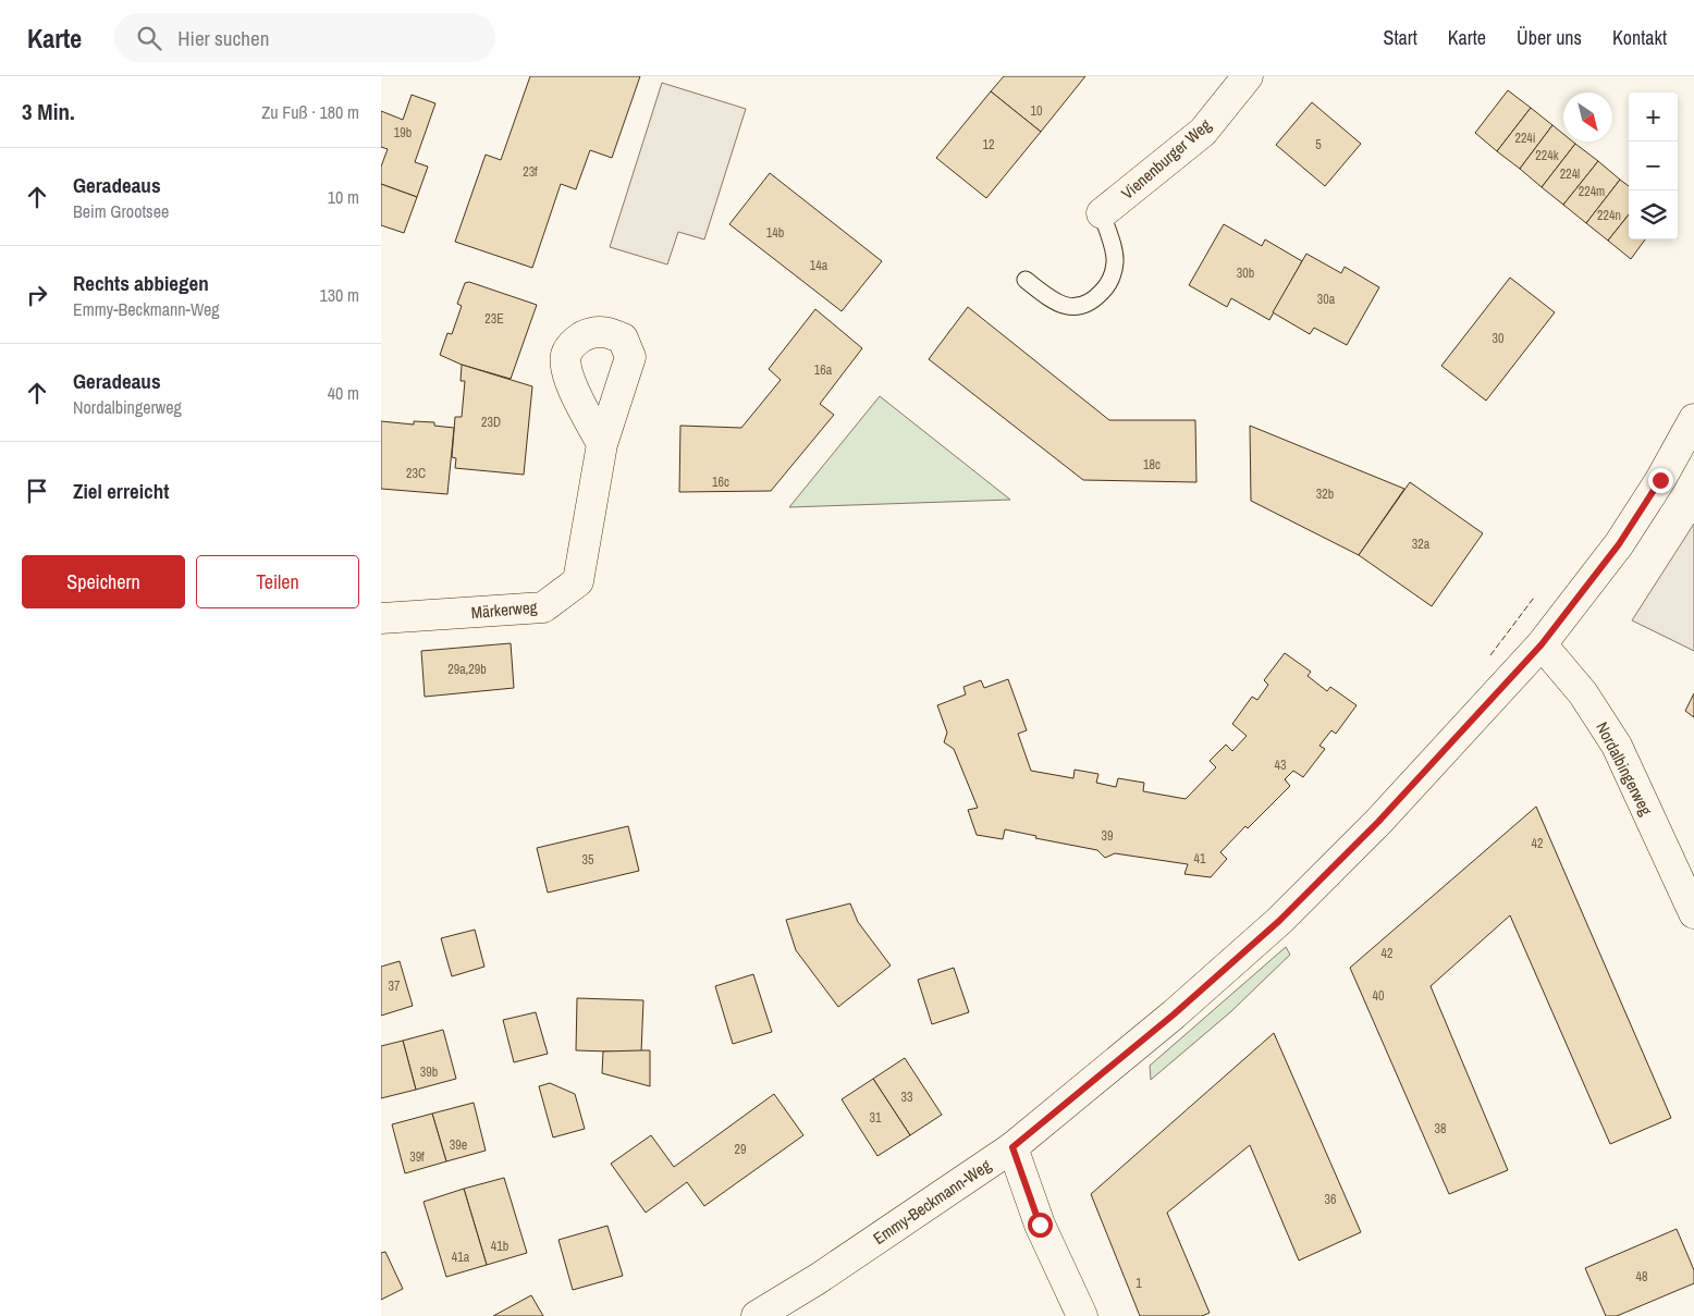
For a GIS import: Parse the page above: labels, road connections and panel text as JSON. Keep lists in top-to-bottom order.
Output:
{
  "streets": {
    "street": [
      "Vienenburger Weg",
      "Märkerweg",
      "Nordalbingerweg",
      "Emmy-Beckmann-Weg"
    ]
  },
  "crossings": [
    ["Nordalbingerweg", "Emmy-Beckmann-Weg"]
  ],
  "house_numbers": [
    "10",
    "19b",
    "224i",
    "12",
    "5",
    "224k",
    "23f",
    "224l",
    "224m",
    "224n",
    "14b",
    "14a",
    "30b",
    "30a",
    "23E",
    "30",
    "16a",
    "23D",
    "18c",
    "23C",
    "16c",
    "32b",
    "32a",
    "29a,29b",
    "43",
    "39",
    "42",
    "41",
    "35",
    "42",
    "37",
    "40",
    "39b",
    "33",
    "31",
    "38",
    "39e",
    "29",
    "39f",
    "36",
    "41b",
    "41a",
    "48",
    "1"
  ],
  "north": "bottom right",
  "page": {
    "header": "Karte",
    "search": "Hier suchen",
    "nav": [
      "Start",
      "Karte",
      "Über uns",
      "Kontakt"
    ],
    "heading": ["3 Min.", "Zu Fuß · 180 m"],
    "map_buttons": ["+", "−"],
    "list": [
      ["Geradeaus", "Beim Grootsee", "10 m"],
      ["Rechts abbiegen", "Emmy-Beckmann-Weg", "130 m"],
      ["Geradeaus", "Nordalbingerweg", "40 m"],
      "Ziel erreicht"
    ],
    "buttons": ["Speichern", "Teilen"]
  }
}
